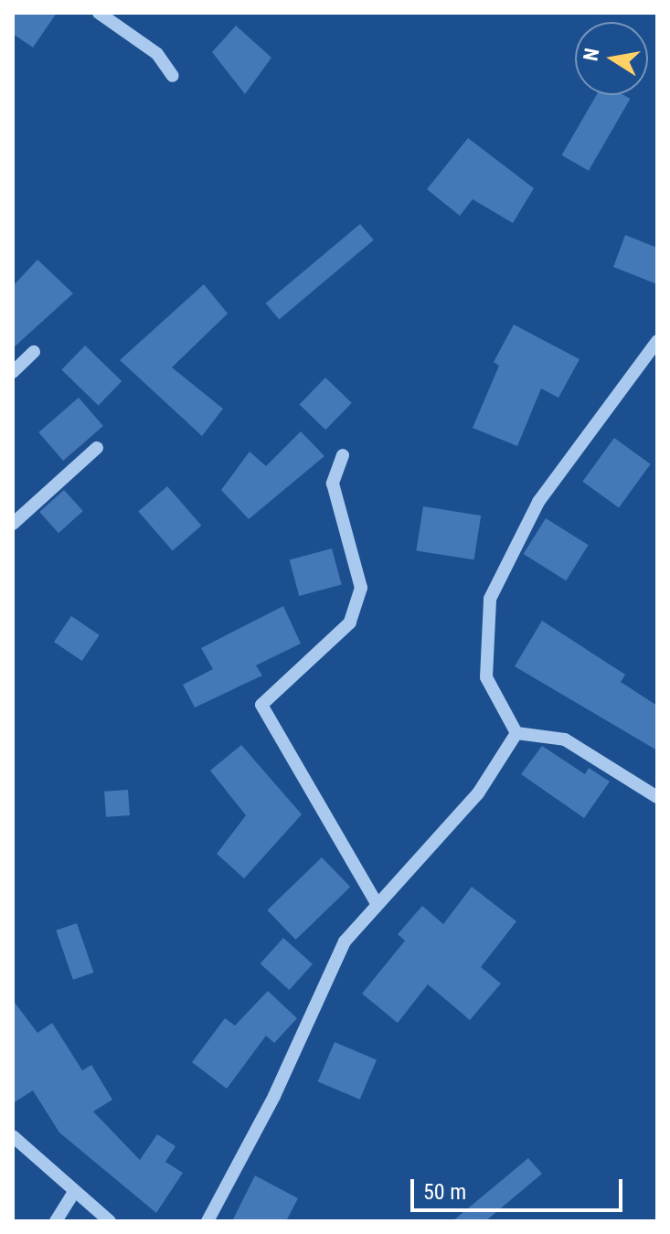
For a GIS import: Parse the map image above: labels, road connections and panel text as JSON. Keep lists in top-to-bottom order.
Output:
{
  "scale_bar": "50 m",
  "north": "left"
}
